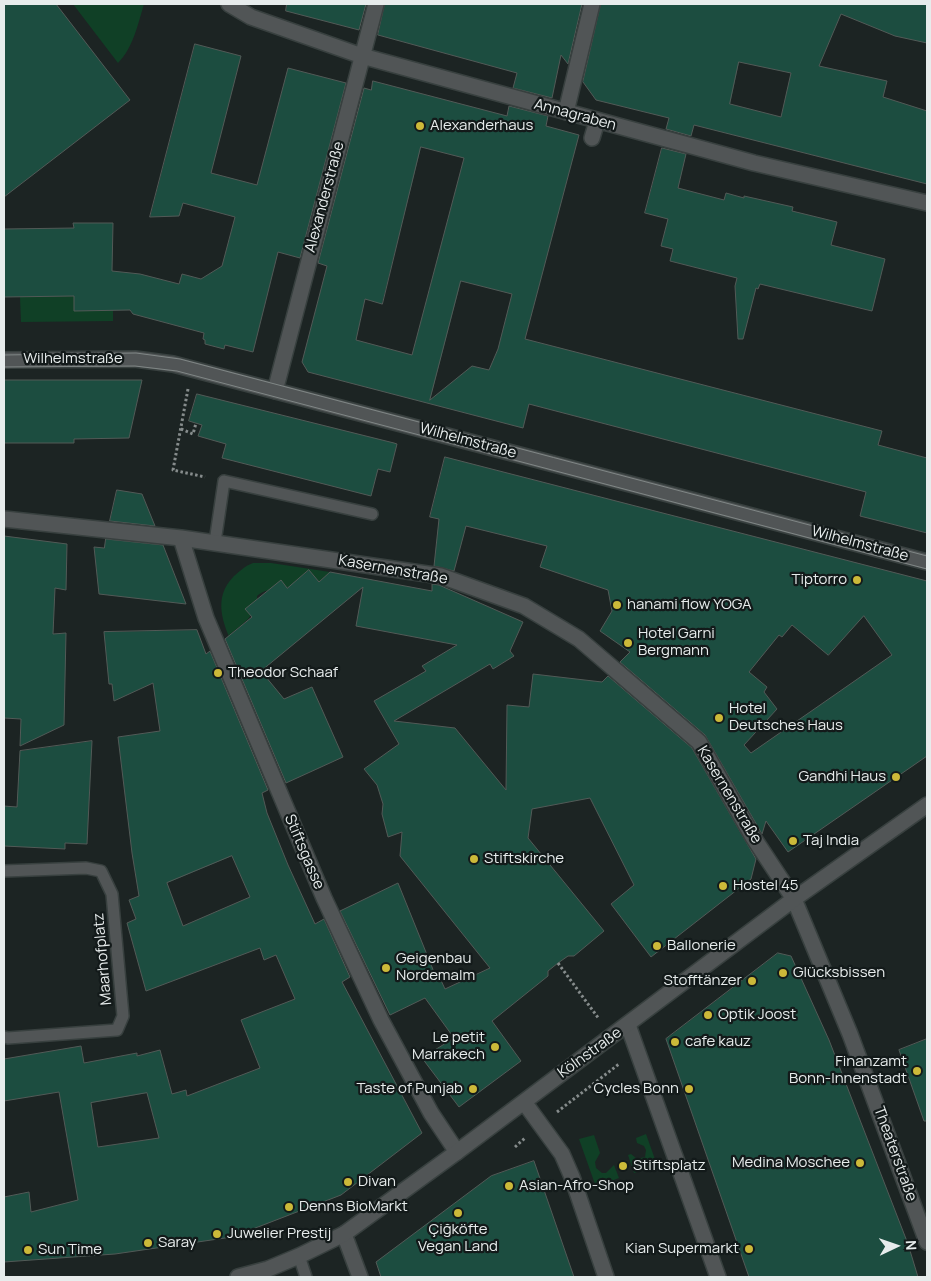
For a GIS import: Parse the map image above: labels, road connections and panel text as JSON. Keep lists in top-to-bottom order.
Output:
{
  "streets": {
    "street": [
      "Annagraben",
      "Alexanderstraße",
      "Wilhelmstraße",
      "Kasernenstraße",
      "Stiftsgasse",
      "Kölnstraße",
      "Theaterstraße"
    ],
    "lane": ["Maarhofplatz"]
  },
  "crossings": [
    ["Annagraben", "Alexanderstraße"],
    ["Alexanderstraße", "Wilhelmstraße"],
    ["Kasernenstraße", "Stiftsgasse"],
    ["Kasernenstraße", "Kölnstraße"],
    ["Kasernenstraße", "Theaterstraße"],
    ["Stiftsgasse", "Kölnstraße"],
    ["Kölnstraße", "Theaterstraße"]
  ],
  "places": [
    "Alexanderhaus",
    "Tiptorro",
    "hanami flow YOGA",
    "Hotel Garni Bergmann",
    "Theodor Schaaf",
    "Hotel Deutsches Haus",
    "Gandhi Haus",
    "Taj India",
    "Stiftskirche",
    "Hostel 45",
    "Ballonerie",
    "Geigenbau Nordemalm",
    "Glücksbissen",
    "Stofftänzer",
    "Optik Joost",
    "cafe kauz",
    "Le petit Marrakech",
    "Finanzamt Bonn-Innenstadt",
    "Taste of Punjab",
    "Cycles Bonn",
    "Medina Moschee",
    "Stiftsplatz",
    "Divan",
    "Asian-Afro-Shop",
    "Denns BioMarkt",
    "Çiğköfte Vegan Land",
    "Juwelier Prestij",
    "Saray",
    "Kian Supermarkt",
    "Sun Time"
  ],
  "north": "right"
}
